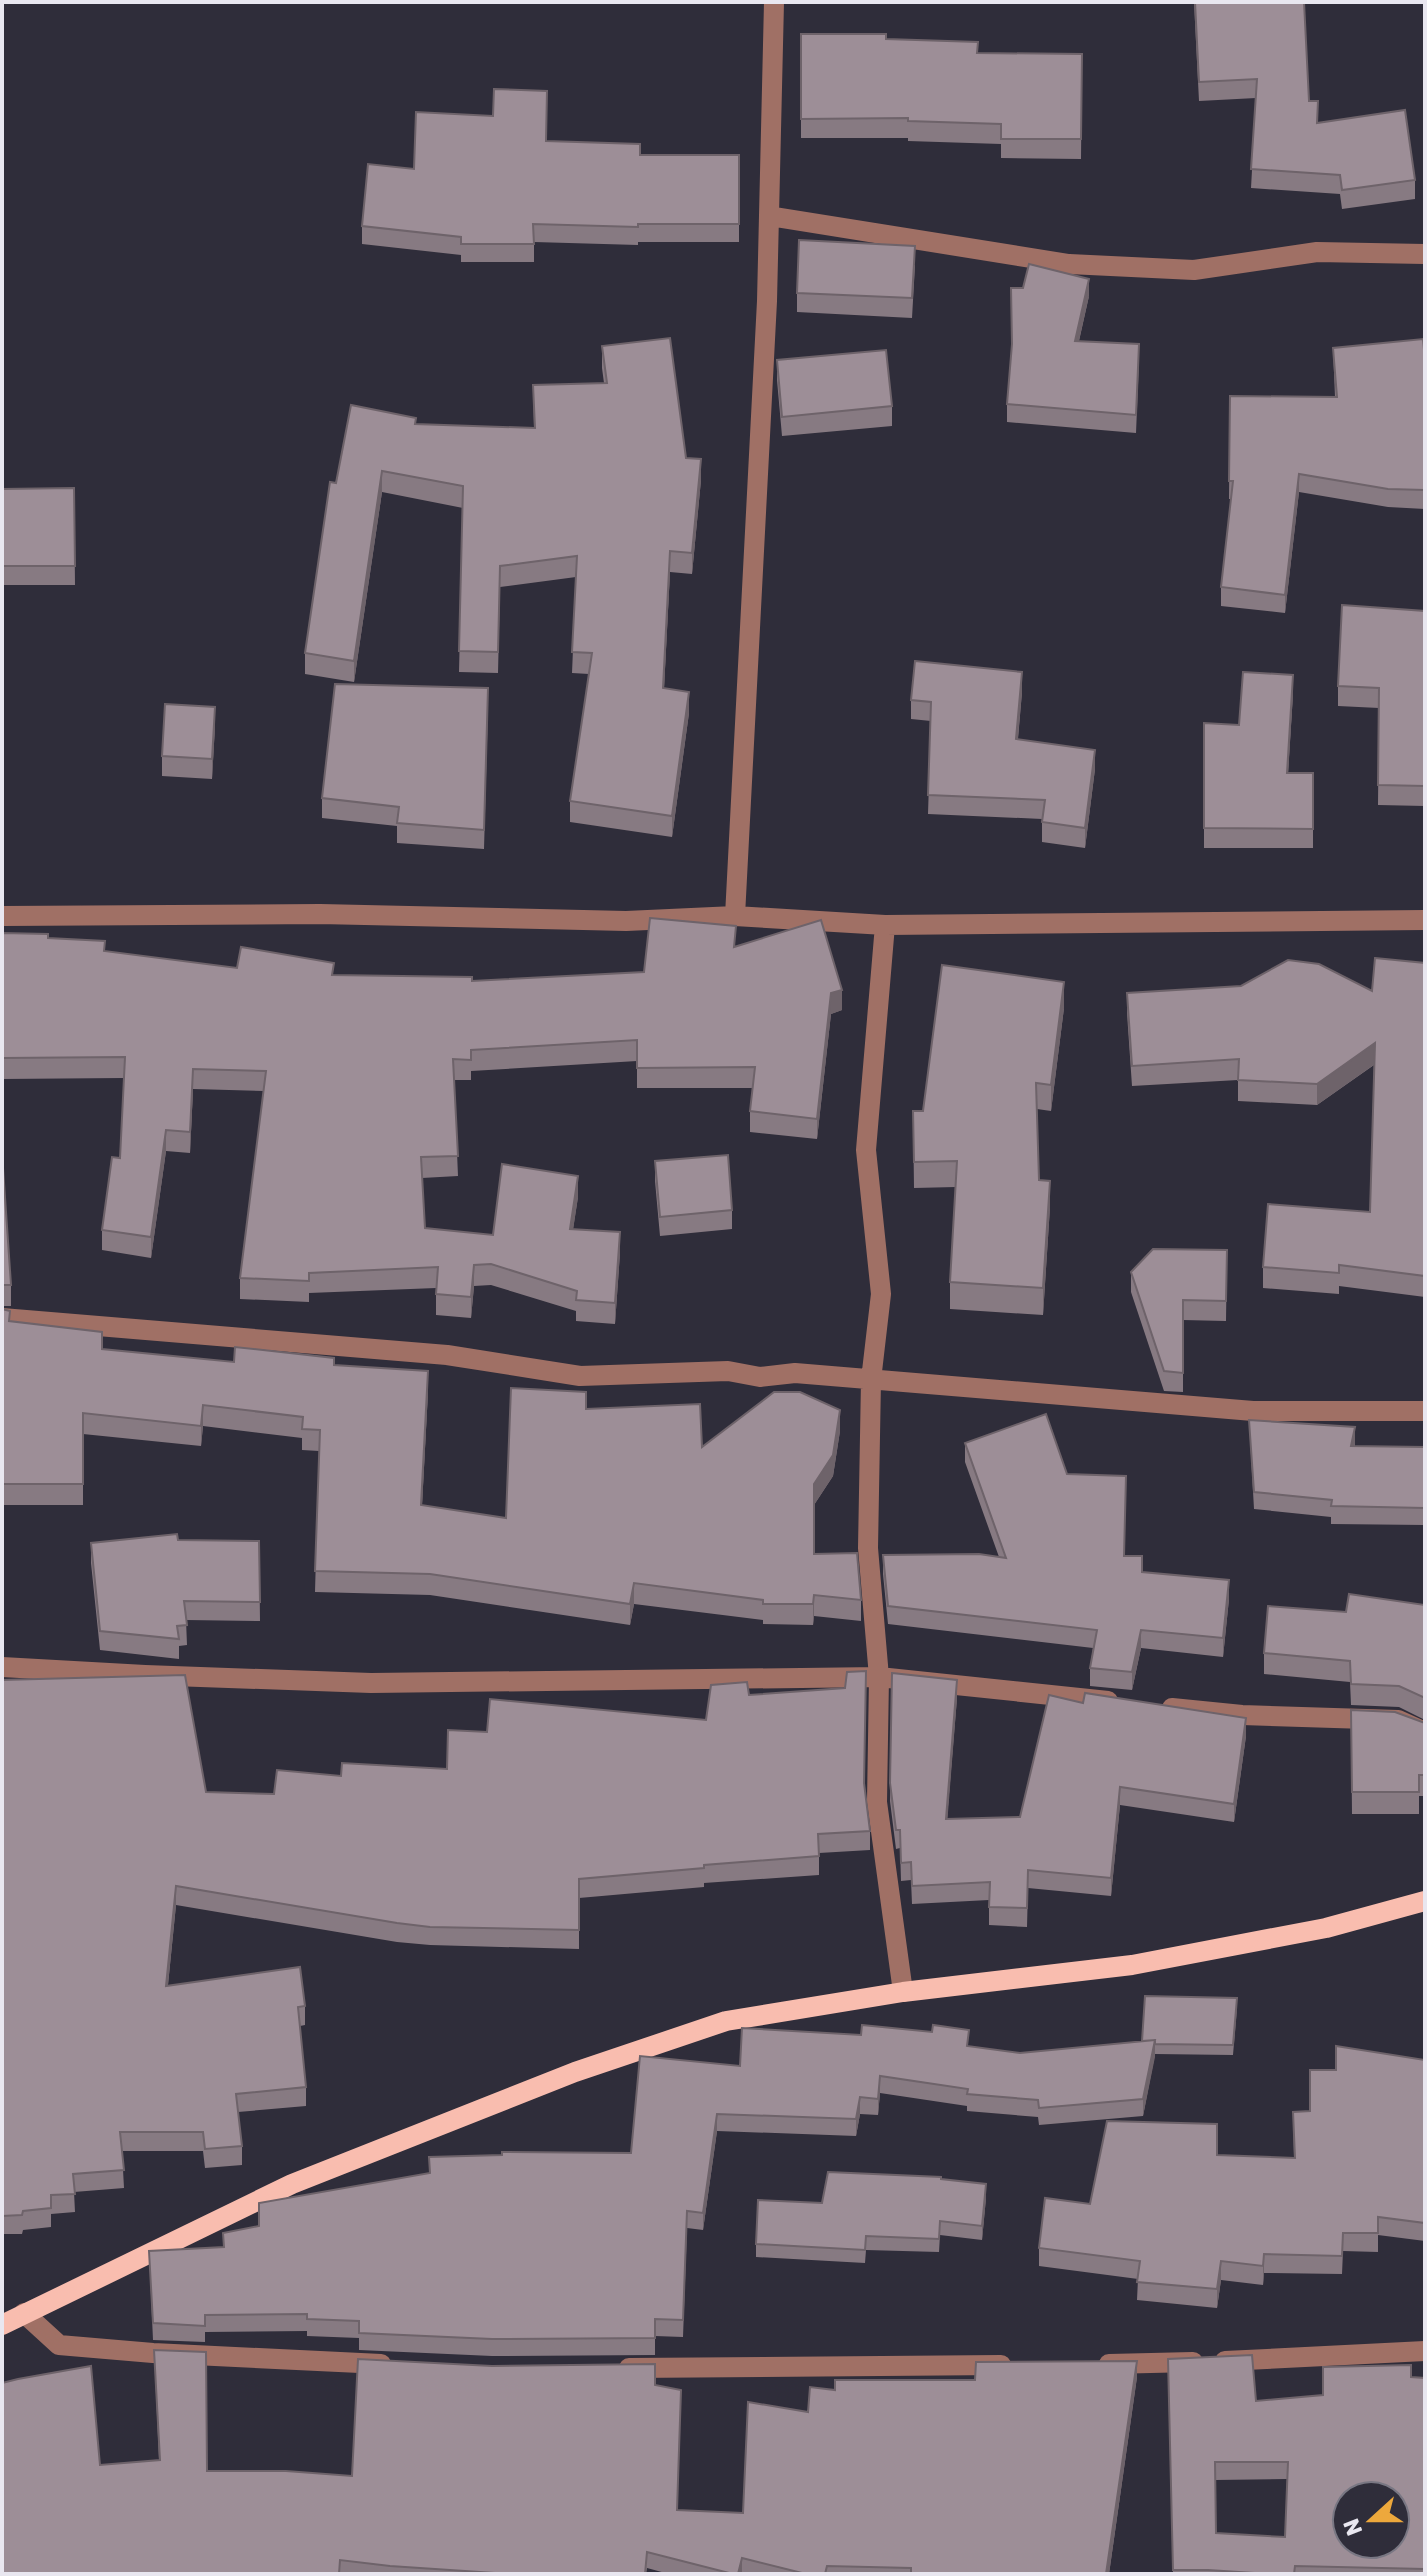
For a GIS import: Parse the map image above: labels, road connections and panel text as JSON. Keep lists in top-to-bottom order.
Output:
{
  "north": "left"
}
